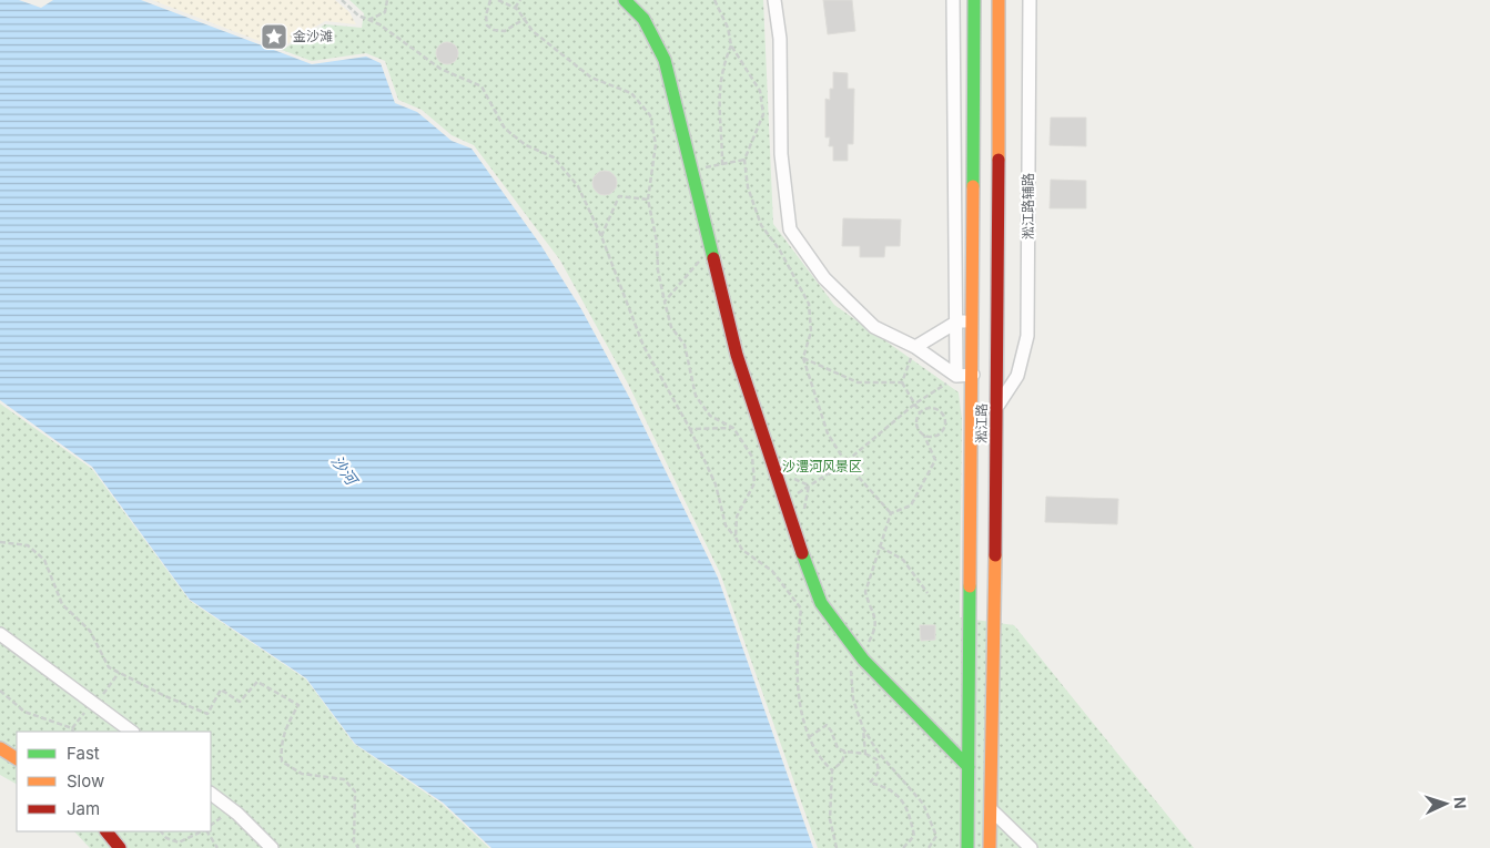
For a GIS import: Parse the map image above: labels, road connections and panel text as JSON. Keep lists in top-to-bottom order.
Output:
{
  "streets": {
    "main road": ["淞江路"],
    "street": ["淞江路辅路"]
  },
  "crossings": [
    ["淞江路辅路", "淞江路"]
  ],
  "water": ["沙河"],
  "parks": ["沙澧河风景区"],
  "places": {
    "place": ["金沙滩"]
  },
  "legend": ["Fast", "Slow", "Jam"],
  "north": "right"
}
